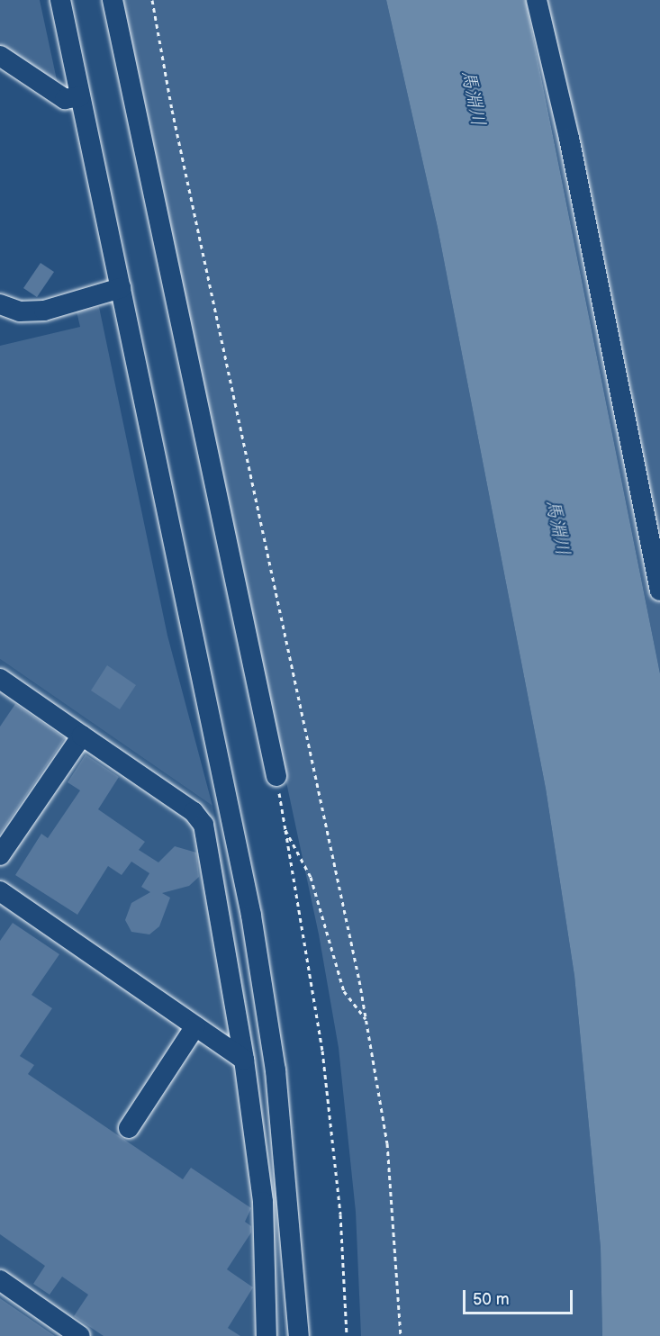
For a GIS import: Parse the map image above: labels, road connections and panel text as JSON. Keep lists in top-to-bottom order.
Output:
{
  "water": ["馬淵川"],
  "scale_bar": "50 m"
}
